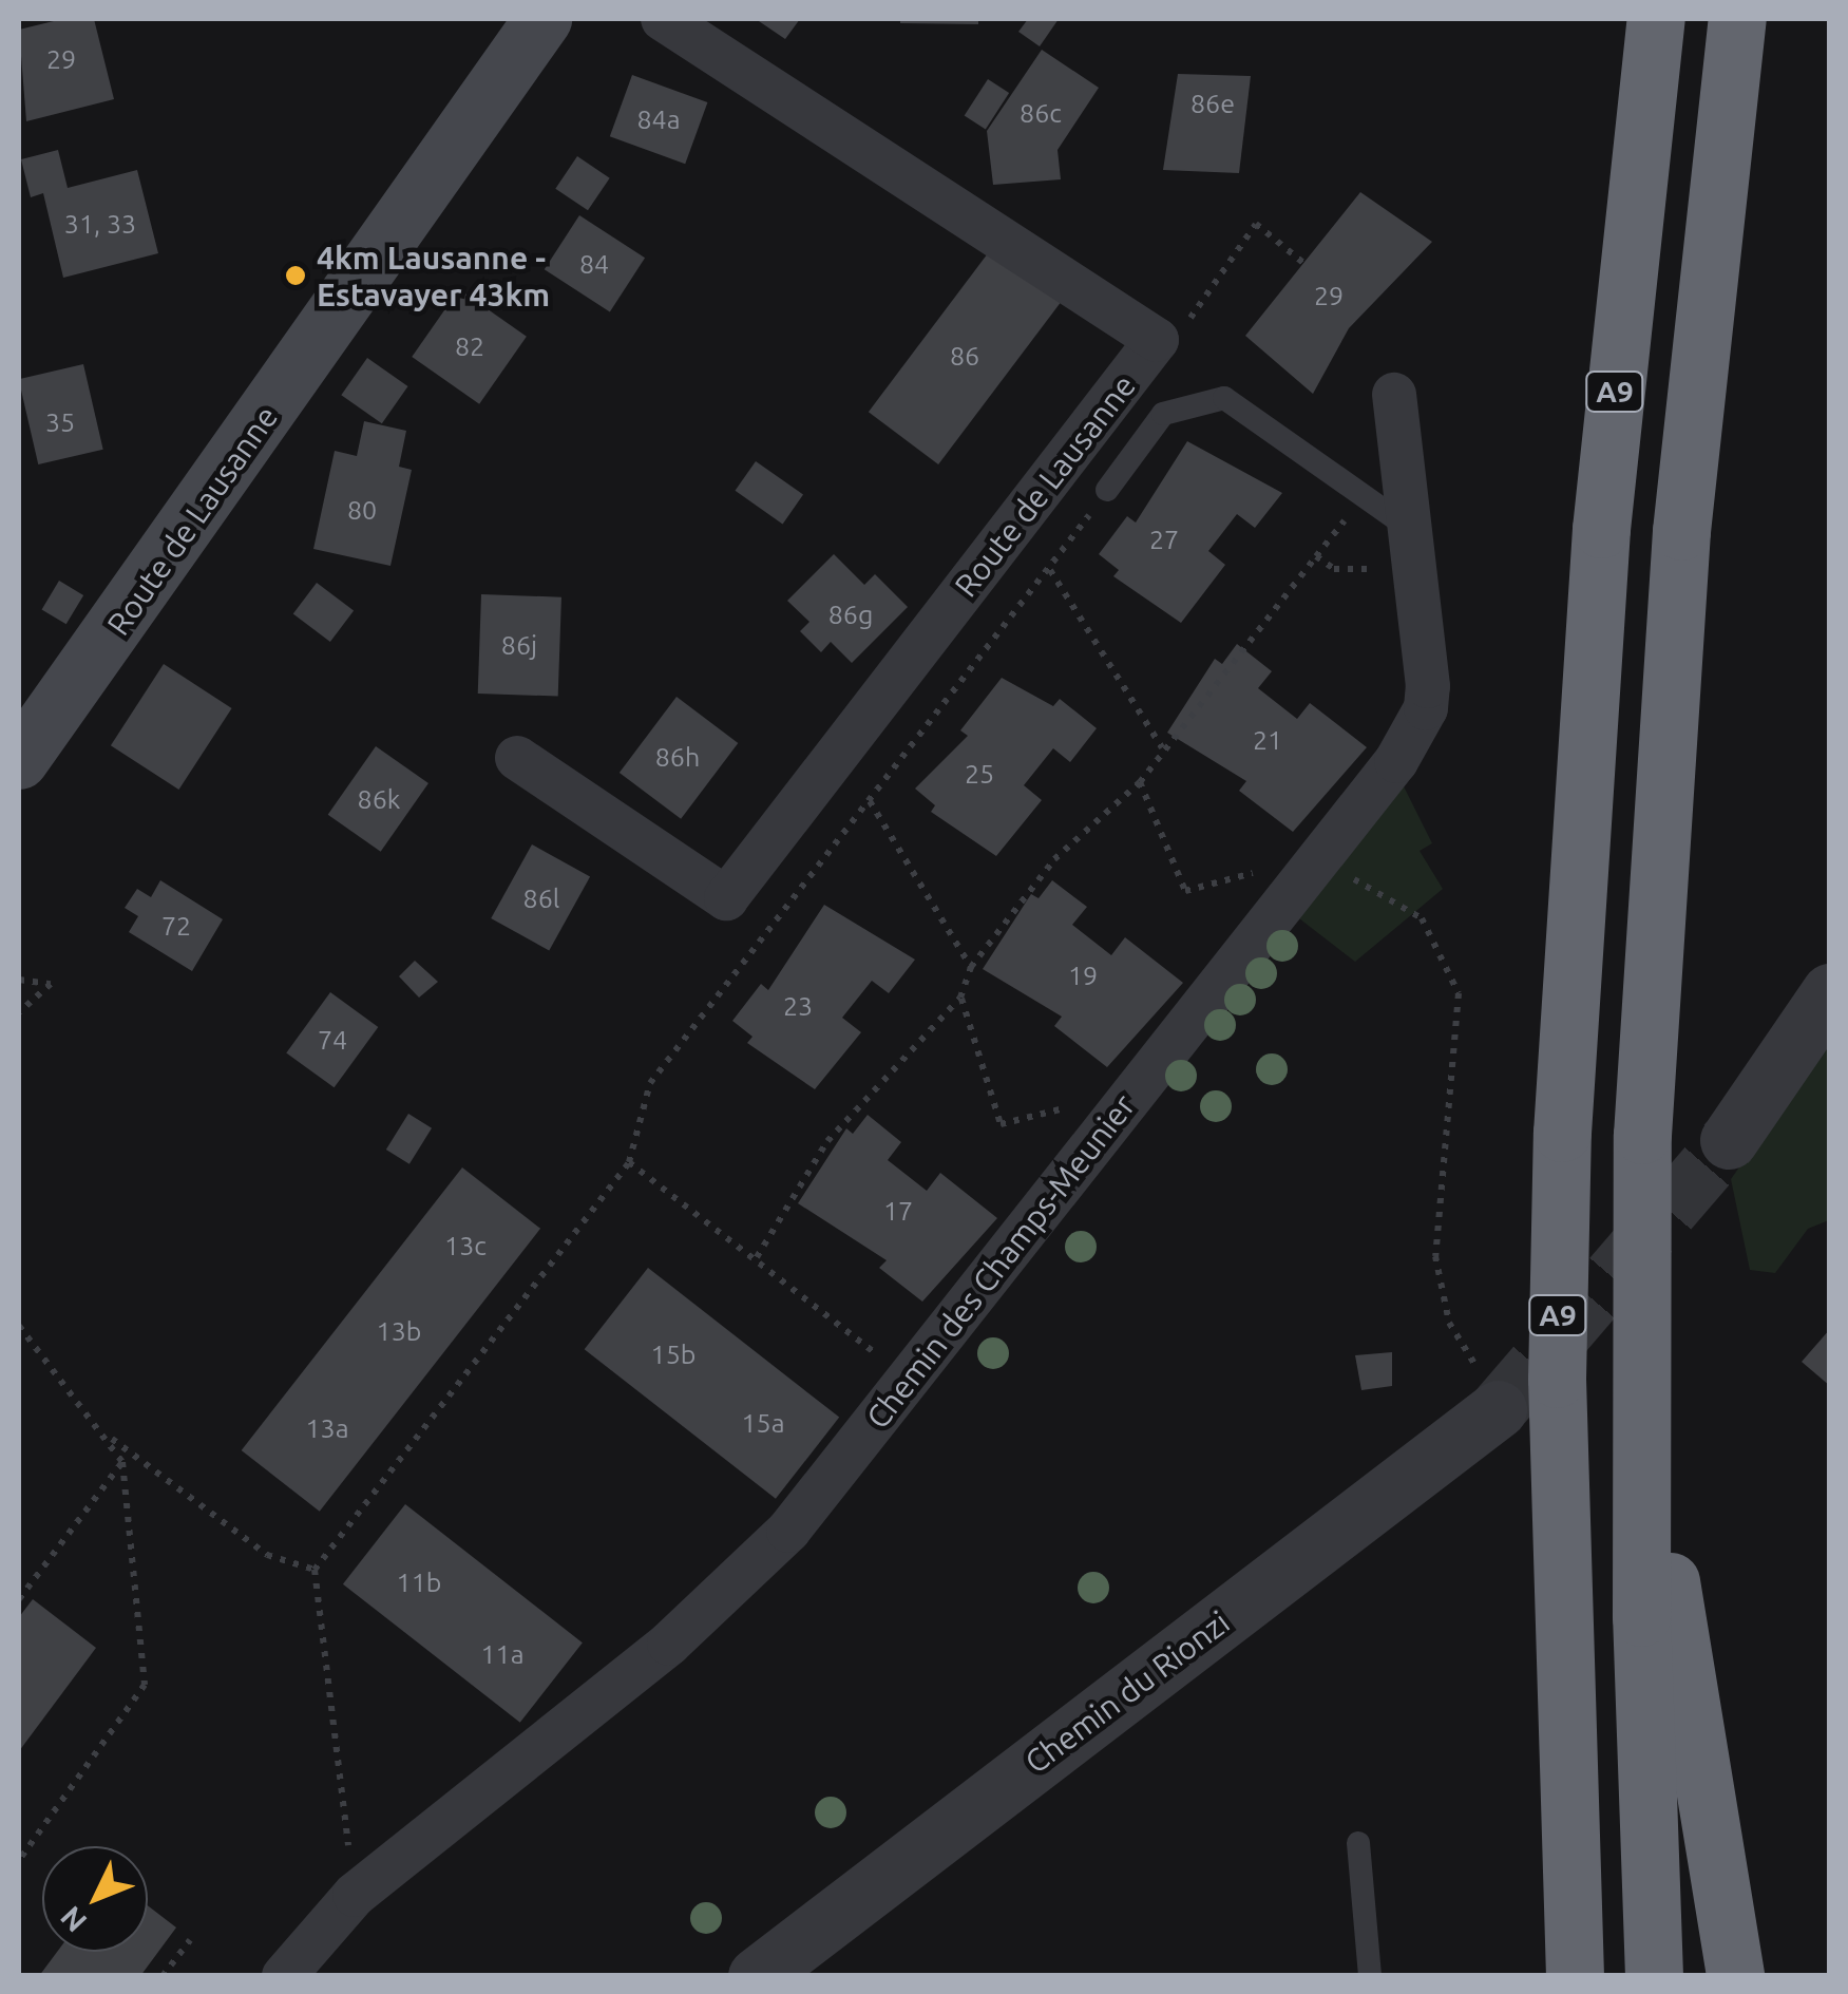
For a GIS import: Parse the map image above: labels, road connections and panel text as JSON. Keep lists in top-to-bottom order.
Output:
{
  "streets": {
    "highway": ["A9"],
    "main road": ["Route de Lausanne"],
    "street": ["Chemin des Champs-Meunier", "Chemin du Rionzi"]
  },
  "places": ["4km Lausanne - Estavayer 43km"],
  "house_numbers": [
    "29",
    "86e",
    "86c",
    "84a",
    "31, 33",
    "84",
    "29",
    "82",
    "86",
    "35",
    "80",
    "27",
    "86g",
    "86j",
    "21",
    "86h",
    "25",
    "86k",
    "86l",
    "72",
    "19",
    "23",
    "74",
    "17",
    "13c",
    "13b",
    "15b",
    "15a",
    "13a",
    "11b",
    "11a"
  ],
  "north": "bottom left"
}
